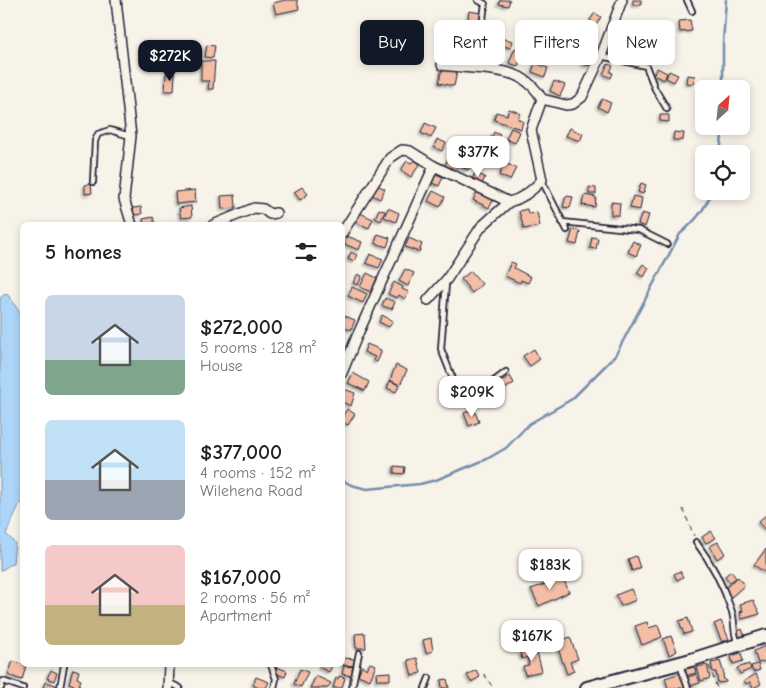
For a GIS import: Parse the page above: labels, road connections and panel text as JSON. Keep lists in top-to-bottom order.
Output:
{
  "north": "top right",
  "page": {
    "chip": [
      "Buy",
      "Rent",
      "Filters",
      "New"
    ],
    "price": [
      "$272K",
      "$377K",
      "$209K",
      "$183K",
      "$167K"
    ],
    "heading": "5 homes",
    "list": [
      {
        "name": "$272,000",
        "note": "5 rooms · 128 m² · House"
      },
      {
        "name": "$377,000",
        "note": "4 rooms · 152 m² · Wilehena Road"
      },
      {
        "name": "$167,000",
        "note": "2 rooms · 56 m² · Apartment"
      }
    ]
  }
}
